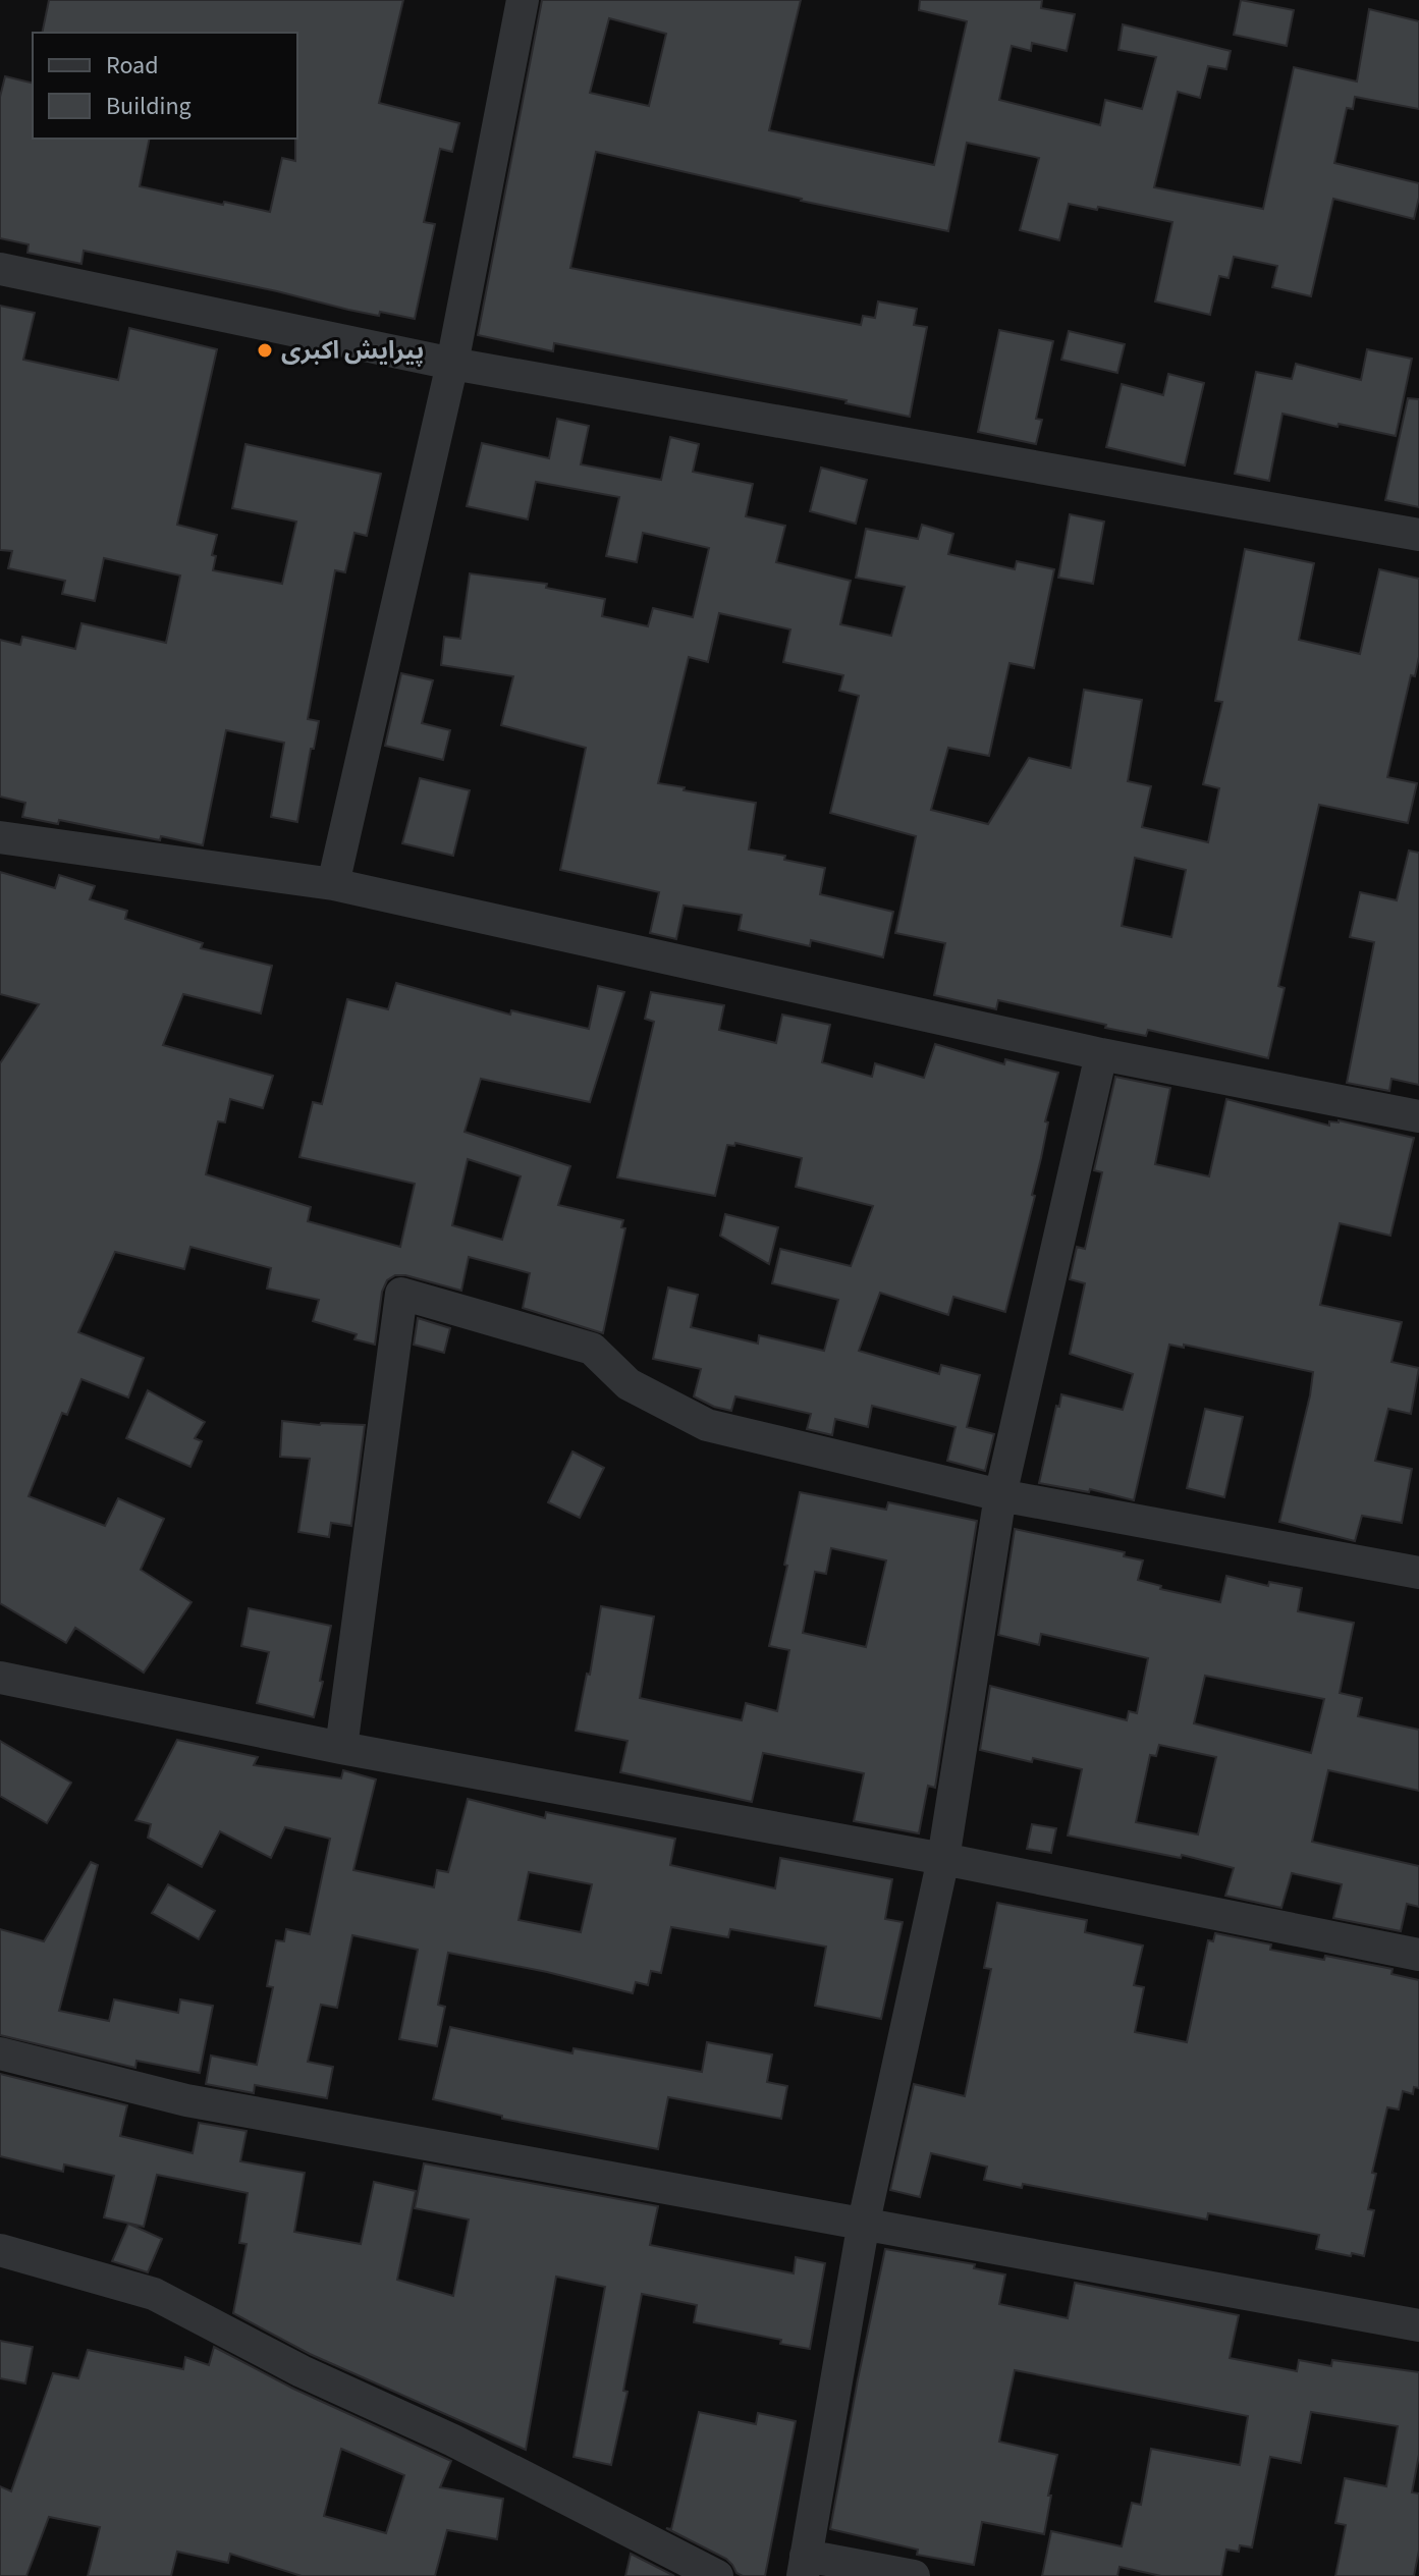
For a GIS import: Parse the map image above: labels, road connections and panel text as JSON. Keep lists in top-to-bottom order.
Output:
{
  "places": ["پیرایش اکبری"],
  "legend": ["Road", "Building"]
}
